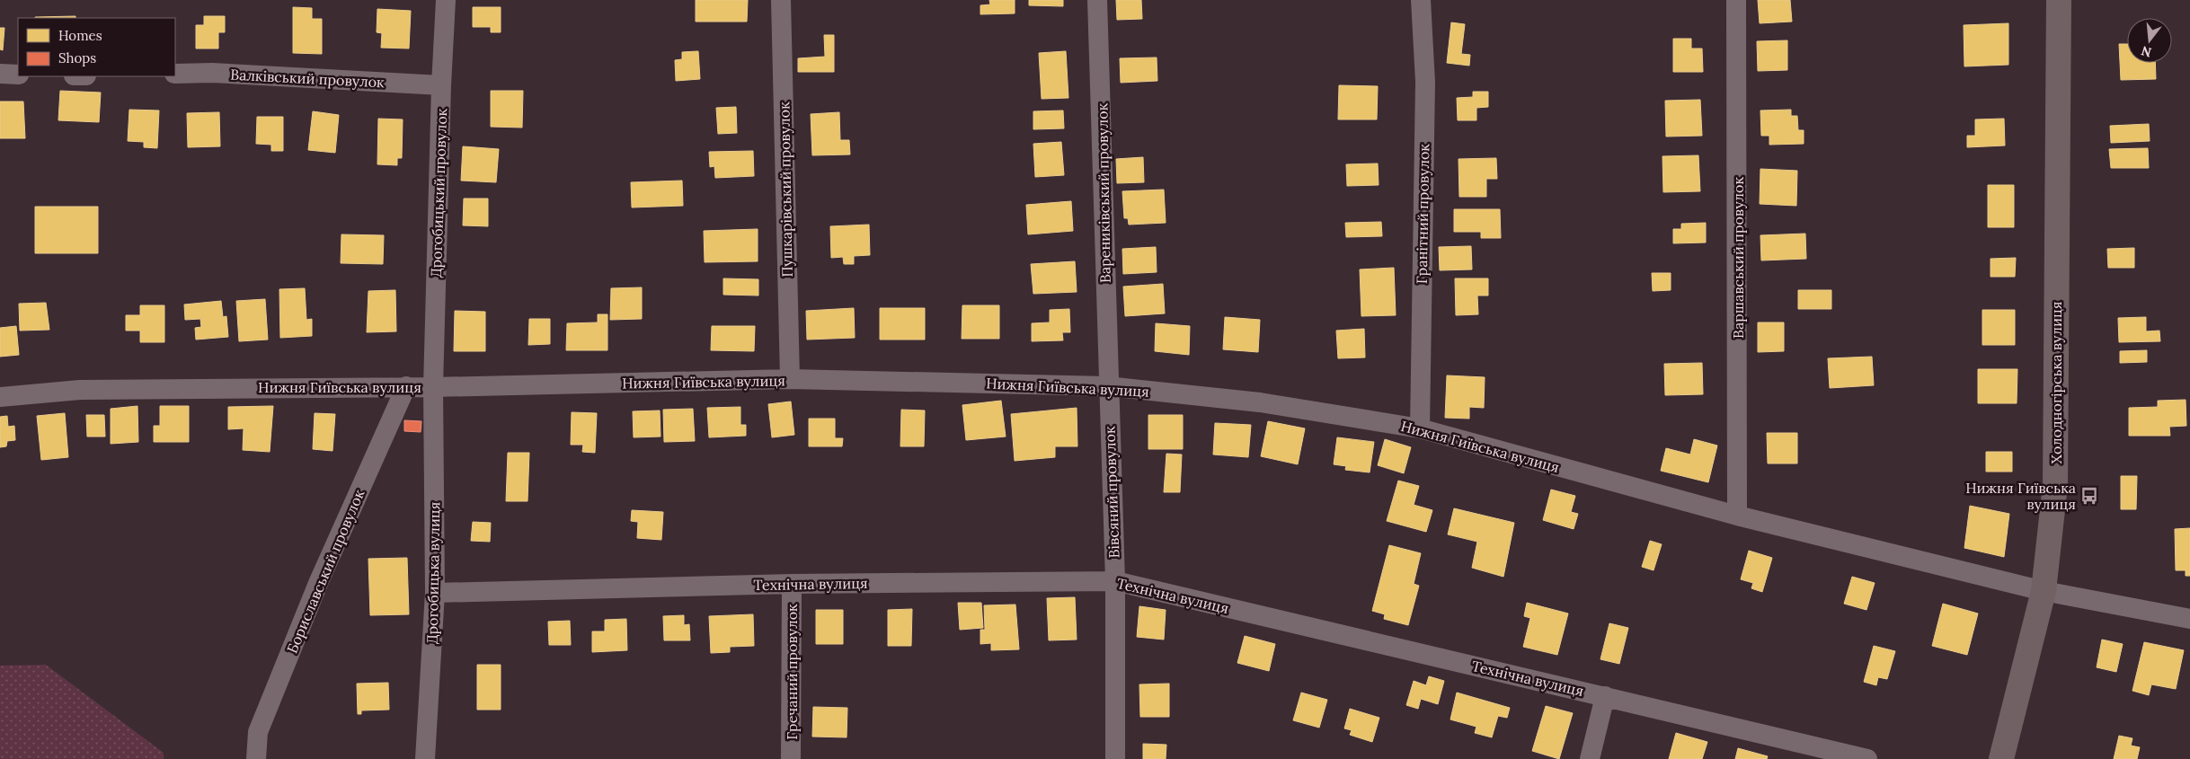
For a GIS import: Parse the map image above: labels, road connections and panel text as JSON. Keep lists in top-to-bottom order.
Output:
{
  "streets": {
    "main road": ["Холодногірська вулиця"],
    "street": [
      "Валківський провулок",
      "Пушкарівський провулок",
      "Дрогобицький провулок",
      "Варениківський провулок",
      "Гранітний провулок",
      "Варшавський провулок",
      "Нижня Гиївська вулиця",
      "Вівсяний провулок",
      "Бориславський провулок",
      "Дрогобицька вулиця",
      "Технічна вулиця",
      "Гречаний провулок"
    ]
  },
  "crossings": [
    ["Валківський провулок", "Дрогобицький провулок"],
    ["Пушкарівський провулок", "Нижня Гиївська вулиця"],
    ["Дрогобицький провулок", "Нижня Гиївська вулиця"],
    ["Дрогобицький провулок", "Дрогобицька вулиця"],
    ["Варениківський провулок", "Нижня Гиївська вулиця"],
    ["Варениківський провулок", "Вівсяний провулок"],
    ["Гранітний провулок", "Нижня Гиївська вулиця"],
    ["Варшавський провулок", "Нижня Гиївська вулиця"],
    ["Нижня Гиївська вулиця", "Холодногірська вулиця"],
    ["Нижня Гиївська вулиця", "Вівсяний провулок"],
    ["Нижня Гиївська вулиця", "Бориславський провулок"],
    ["Нижня Гиївська вулиця", "Дрогобицька вулиця"],
    ["Вівсяний провулок", "Технічна вулиця"],
    ["Дрогобицька вулиця", "Технічна вулиця"],
    ["Технічна вулиця", "Гречаний провулок"]
  ],
  "places": {
    "bus stop": ["Нижня Гиївська вулиця"]
  },
  "legend": ["Homes", "Shops"],
  "north": "bottom"
}
